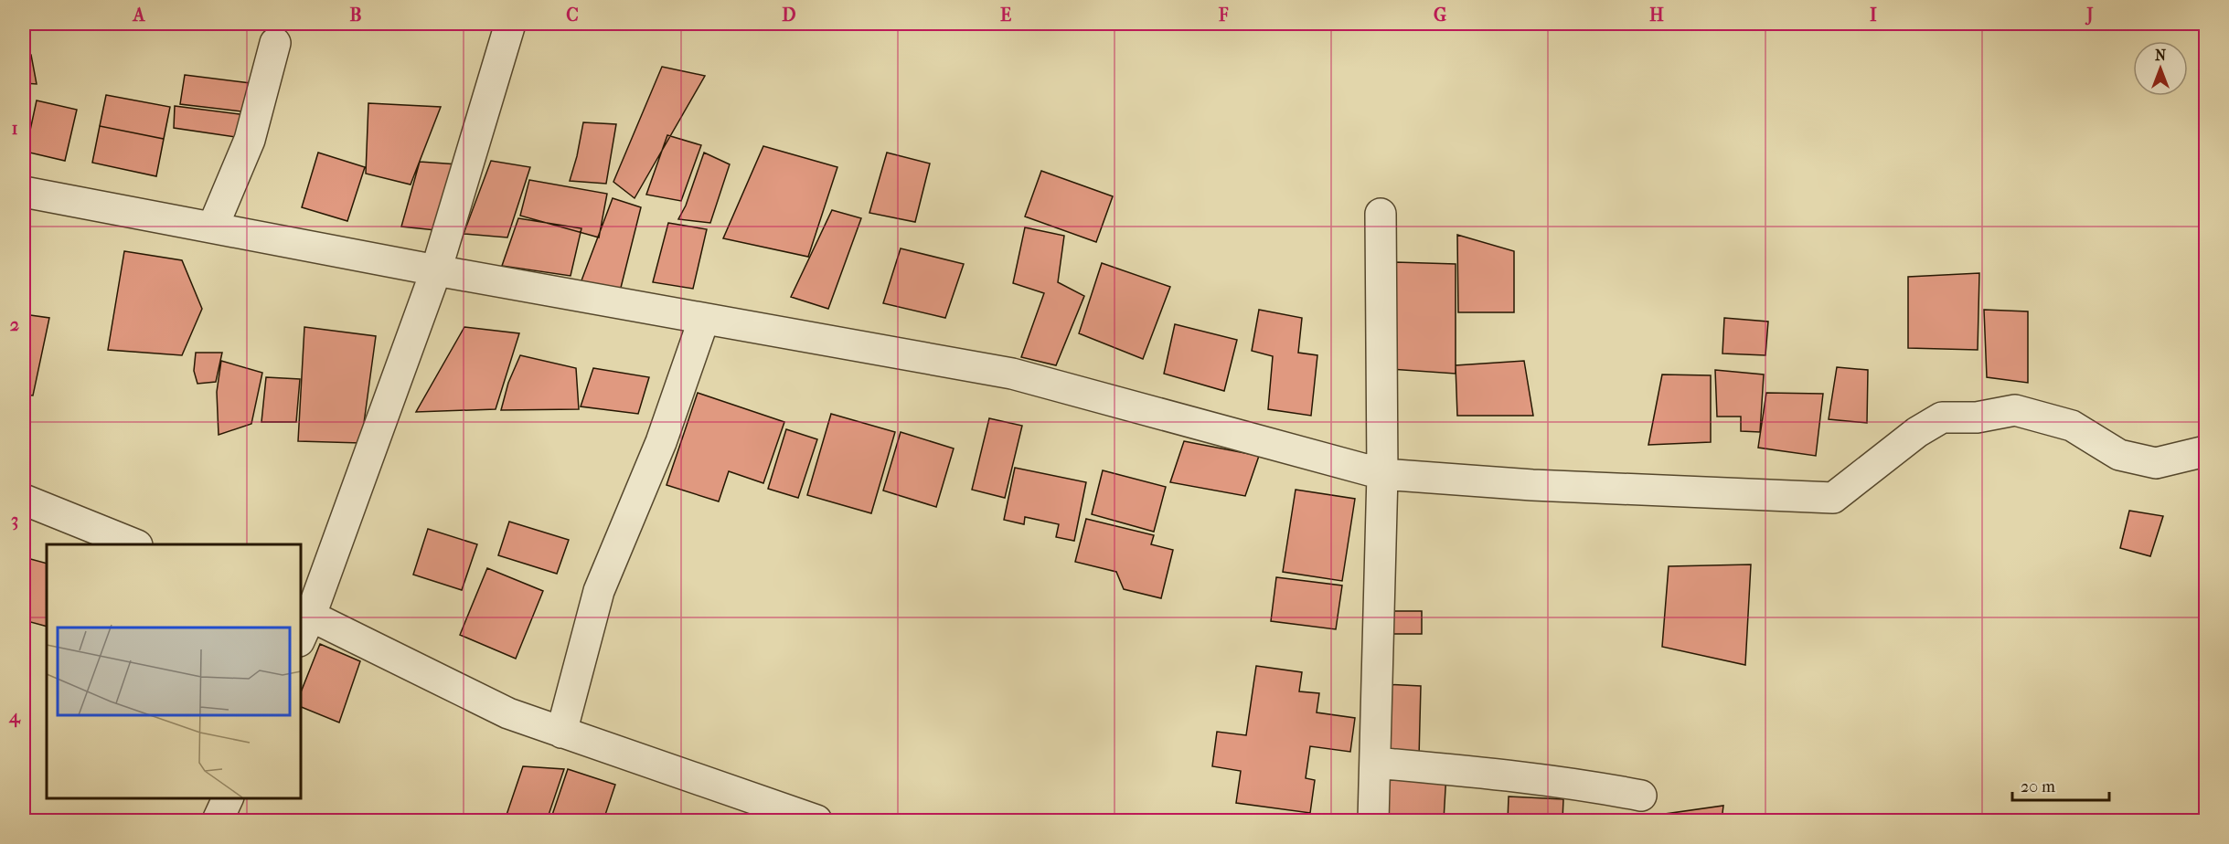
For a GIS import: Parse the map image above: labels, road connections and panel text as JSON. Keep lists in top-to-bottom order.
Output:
{
  "scale_bar": "20 m",
  "north": "top",
  "grid": {
    "columns": [
      "A",
      "B",
      "C",
      "D",
      "E",
      "F",
      "G",
      "H",
      "I",
      "J"
    ],
    "rows": [
      "1",
      "2",
      "3",
      "4"
    ]
  }
}
